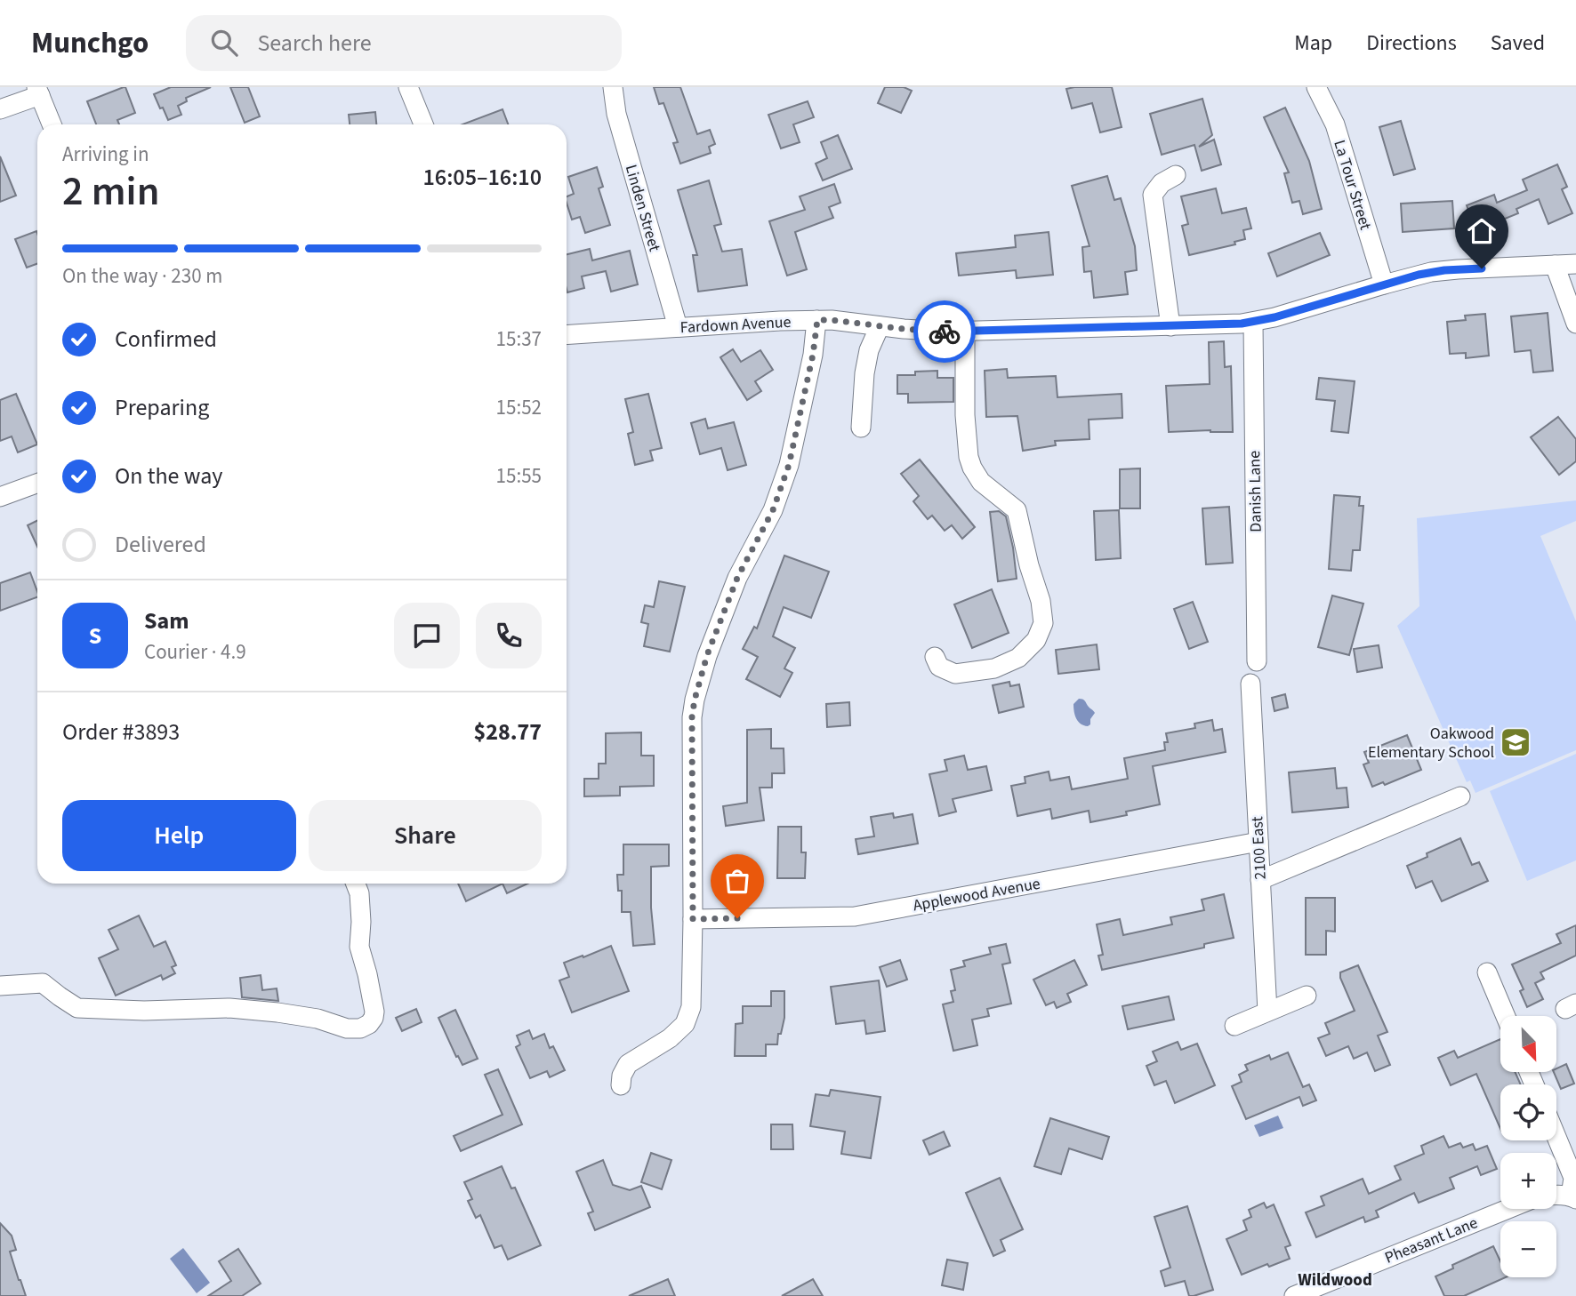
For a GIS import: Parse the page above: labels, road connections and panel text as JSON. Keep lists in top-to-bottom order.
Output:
{
  "streets": {
    "street": [
      "La Tour Street",
      "Linden Street",
      "Fardown Avenue",
      "Danish Lane",
      "2100 East",
      "Applewood Avenue",
      "Pheasant Lane"
    ]
  },
  "crossings": [
    ["La Tour Street", "Fardown Avenue"],
    ["Linden Street", "Fardown Avenue"],
    ["Fardown Avenue", "Danish Lane"],
    ["2100 East", "Applewood Avenue"]
  ],
  "districts": ["Wildwood"],
  "places": {
    "school or university": ["Oakwood Elementary School"]
  },
  "north": "bottom right",
  "page": {
    "header": "Munchgo",
    "search": "Search here",
    "nav": ["Map", "Directions", "Saved"],
    "heading": ["2 min", "Arriving in", "16:05–16:10"],
    "panel": [
      "Sam",
      "Courier · 4.9",
      "Order #3893",
      "$28.77"
    ],
    "bar": "On the way · 230 m",
    "list": [
      ["Confirmed", "15:37"],
      ["Preparing", "15:52"],
      ["On the way", "15:55"],
      "Delivered"
    ],
    "round": "S",
    "buttons": ["Help", "Share"],
    "map_buttons": ["+", "−"]
  }
}
